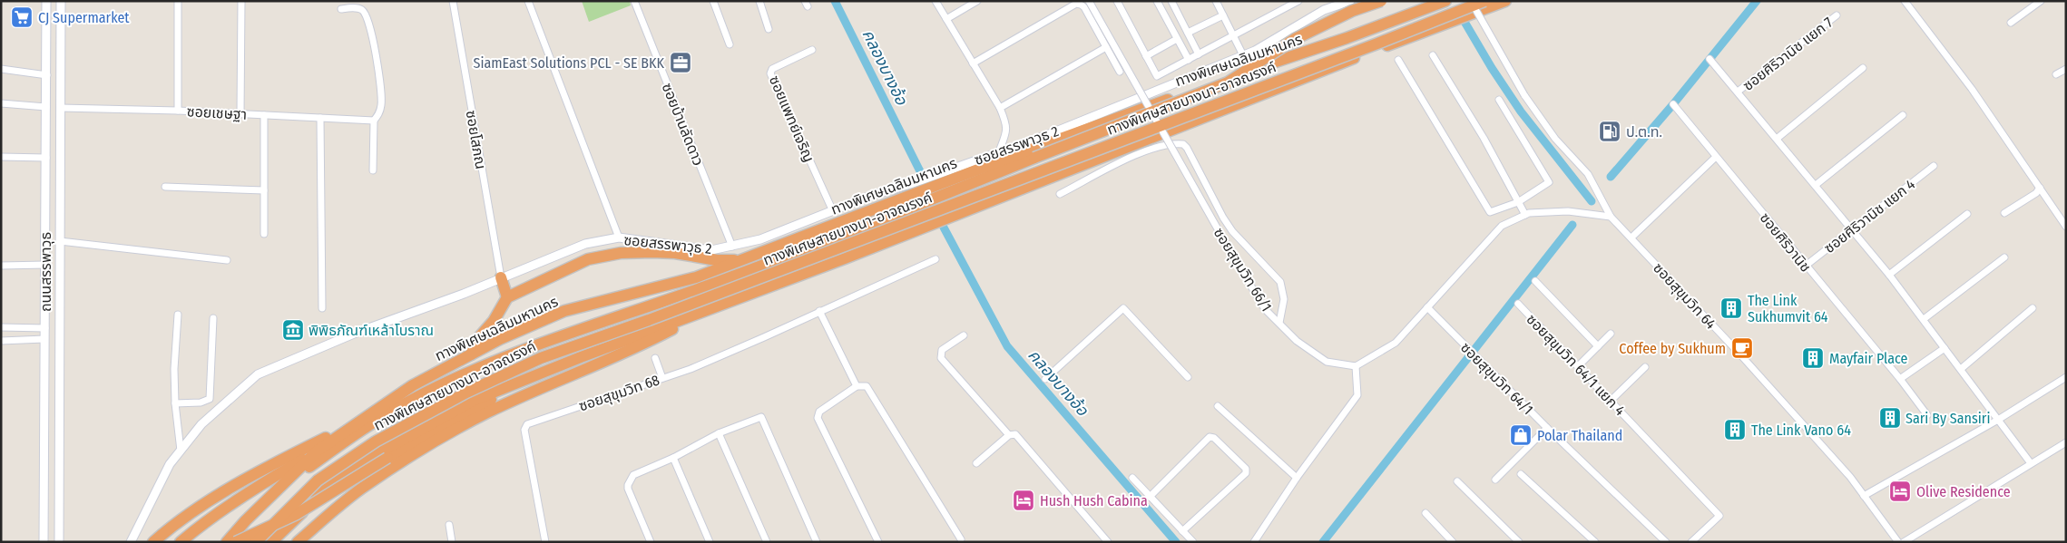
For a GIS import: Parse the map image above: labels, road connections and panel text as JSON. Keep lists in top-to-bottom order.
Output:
{
  "streets": {
    "highway": ["ทางพิเศษเฉลิมมหานคร", "ทางพิเศษสายบางนา-อาจณรงค์"],
    "street": [
      "ซอยศิริวานิช แยก 7",
      "ซอยเชษฐา",
      "ซอยแพทย์เจริญ",
      "ซอยบ้านลัดดาว",
      "ซอยโสภณ",
      "ซอยสรรพาวุธ 2",
      "ซอยศิริวานิช แยก 4",
      "ซอยศิริวานิช",
      "ซอยสุขุมวิท 66/1",
      "ถนนสรรพาวุธ",
      "ซอยสุขุมวิท 64",
      "ซอยสุขุมวิท 64/1 แยก 4",
      "ซอยสุขุมวิท 64/1",
      "ซอยสุขุมวิท 68"
    ]
  },
  "crossings": [
    ["ทางพิเศษเฉลิมมหานคร", "ทางพิเศษสายบางนา-อาจณรงค์"],
    ["ซอยเชษฐา", "ถนนสรรพาวุธ"],
    ["ซอยแพทย์เจริญ", "ซอยสรรพาวุธ 2"],
    ["ซอยบ้านลัดดาว", "ซอยสรรพาวุธ 2"],
    ["ซอยโสภณ", "ซอยสรรพาวุธ 2"],
    ["ซอยศิริวานิช แยก 4", "ซอยศิริวานิช"]
  ],
  "water": ["คลองบางอ้อ"],
  "places": {
    "supermarket": ["CJ Supermarket"],
    "office": ["SiamEast Solutions PCL - SE BKK"],
    "fuel station": ["ป.ต.ท."],
    "building": [
      "The Link Sukhumvit 64",
      "Mayfair Place",
      "Sari By Sansiri",
      "The Link Vano 64"
    ],
    "museum": ["พิพิธภัณฑ์เหล้าโบราณ"],
    "cafe": ["Coffee by Sukhum"],
    "shop": ["Polar Thailand"],
    "hotel": ["Olive Residence", "Hush Hush Cabina"]
  }
}
